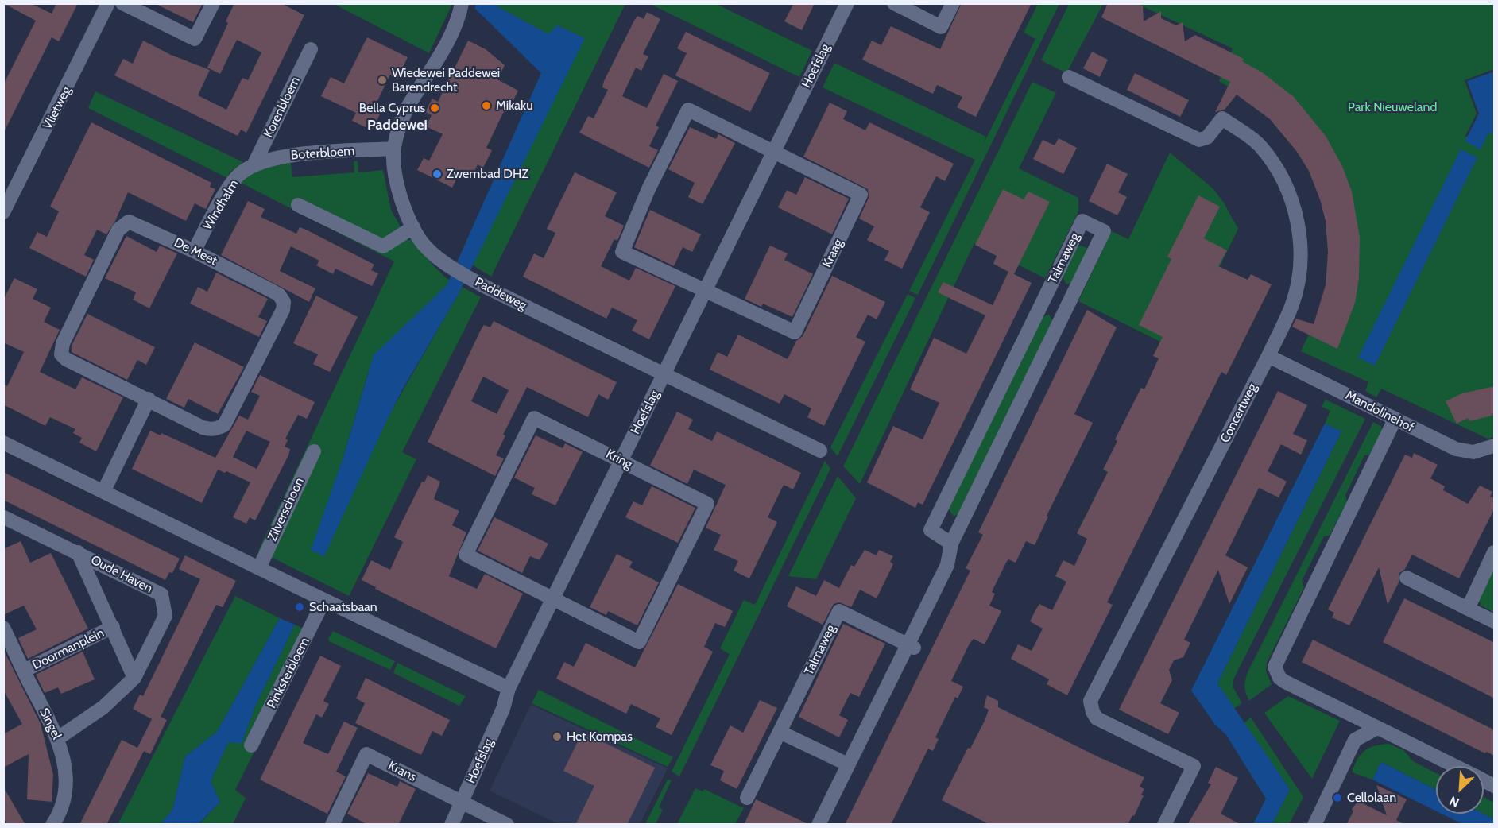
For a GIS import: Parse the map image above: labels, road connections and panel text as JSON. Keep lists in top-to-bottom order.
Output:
{
  "streets": {
    "street": [
      "Hoefslag",
      "Korenbloem",
      "Vlietweg",
      "Boterbloem",
      "Windhalm",
      "De Meet",
      "Kraag",
      "Talmaweg",
      "Paddeweg",
      "Mandolinehof",
      "Concertweg",
      "Kring",
      "Zilverschoon",
      "Oude Haven",
      "Doormanplein",
      "Pinksterbloem",
      "Singel",
      "Krans"
    ]
  },
  "crossings": [
    ["Hoefslag", "Kraag"],
    ["Hoefslag", "Paddeweg"],
    ["Hoefslag", "Kring"],
    ["Hoefslag", "Krans"],
    ["Korenbloem", "Boterbloem"],
    ["Korenbloem", "Windhalm"],
    ["Boterbloem", "Windhalm"],
    ["Boterbloem", "Paddeweg"],
    ["Windhalm", "De Meet"],
    ["Mandolinehof", "Concertweg"],
    ["Oude Haven", "Doormanplein"],
    ["Oude Haven", "Singel"],
    ["Doormanplein", "Singel"]
  ],
  "districts": ["Paddewei"],
  "parks": ["Park Nieuweland"],
  "places": [
    "Wiedewei Paddewei Barendrecht",
    "Mikaku",
    "Bella Cyprus",
    "Zwembad DHZ",
    "Schaatsbaan",
    "Het Kompas",
    "Cellolaan"
  ],
  "north": "bottom left"
}
